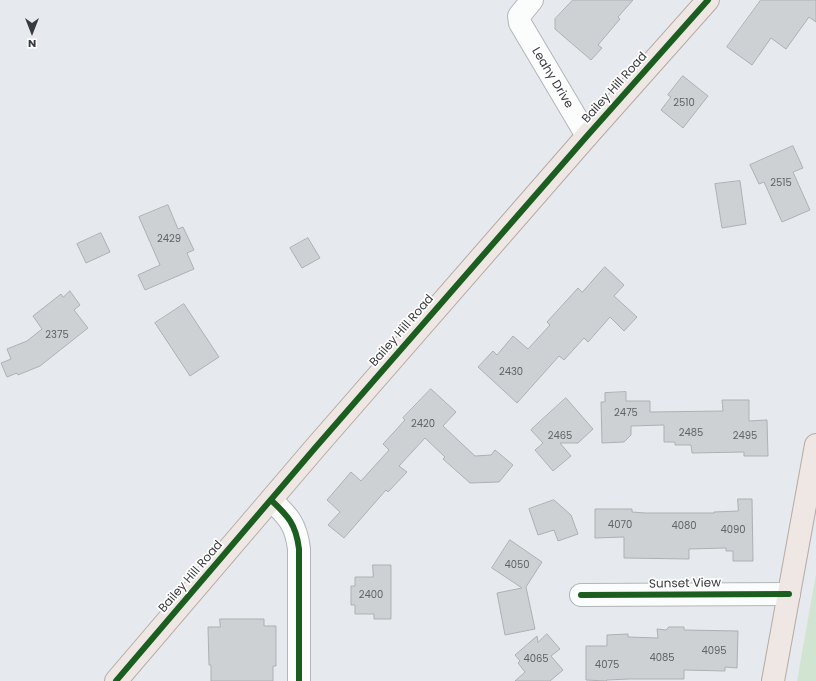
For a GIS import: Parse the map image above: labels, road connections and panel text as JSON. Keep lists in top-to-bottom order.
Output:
{
  "streets": {
    "main road": ["Bailey Hill Road"],
    "street": ["Leahy Drive", "Sunset View"]
  },
  "crossings": [
    ["Leahy Drive", "Bailey Hill Road"]
  ],
  "house_numbers": [
    "2510",
    "2515",
    "2429",
    "2375",
    "2430",
    "2475",
    "2420",
    "2485",
    "2465",
    "2495",
    "4070",
    "4080",
    "4090",
    "4050",
    "2400",
    "4095",
    "4085",
    "4065",
    "4075"
  ],
  "north": "bottom"
}
